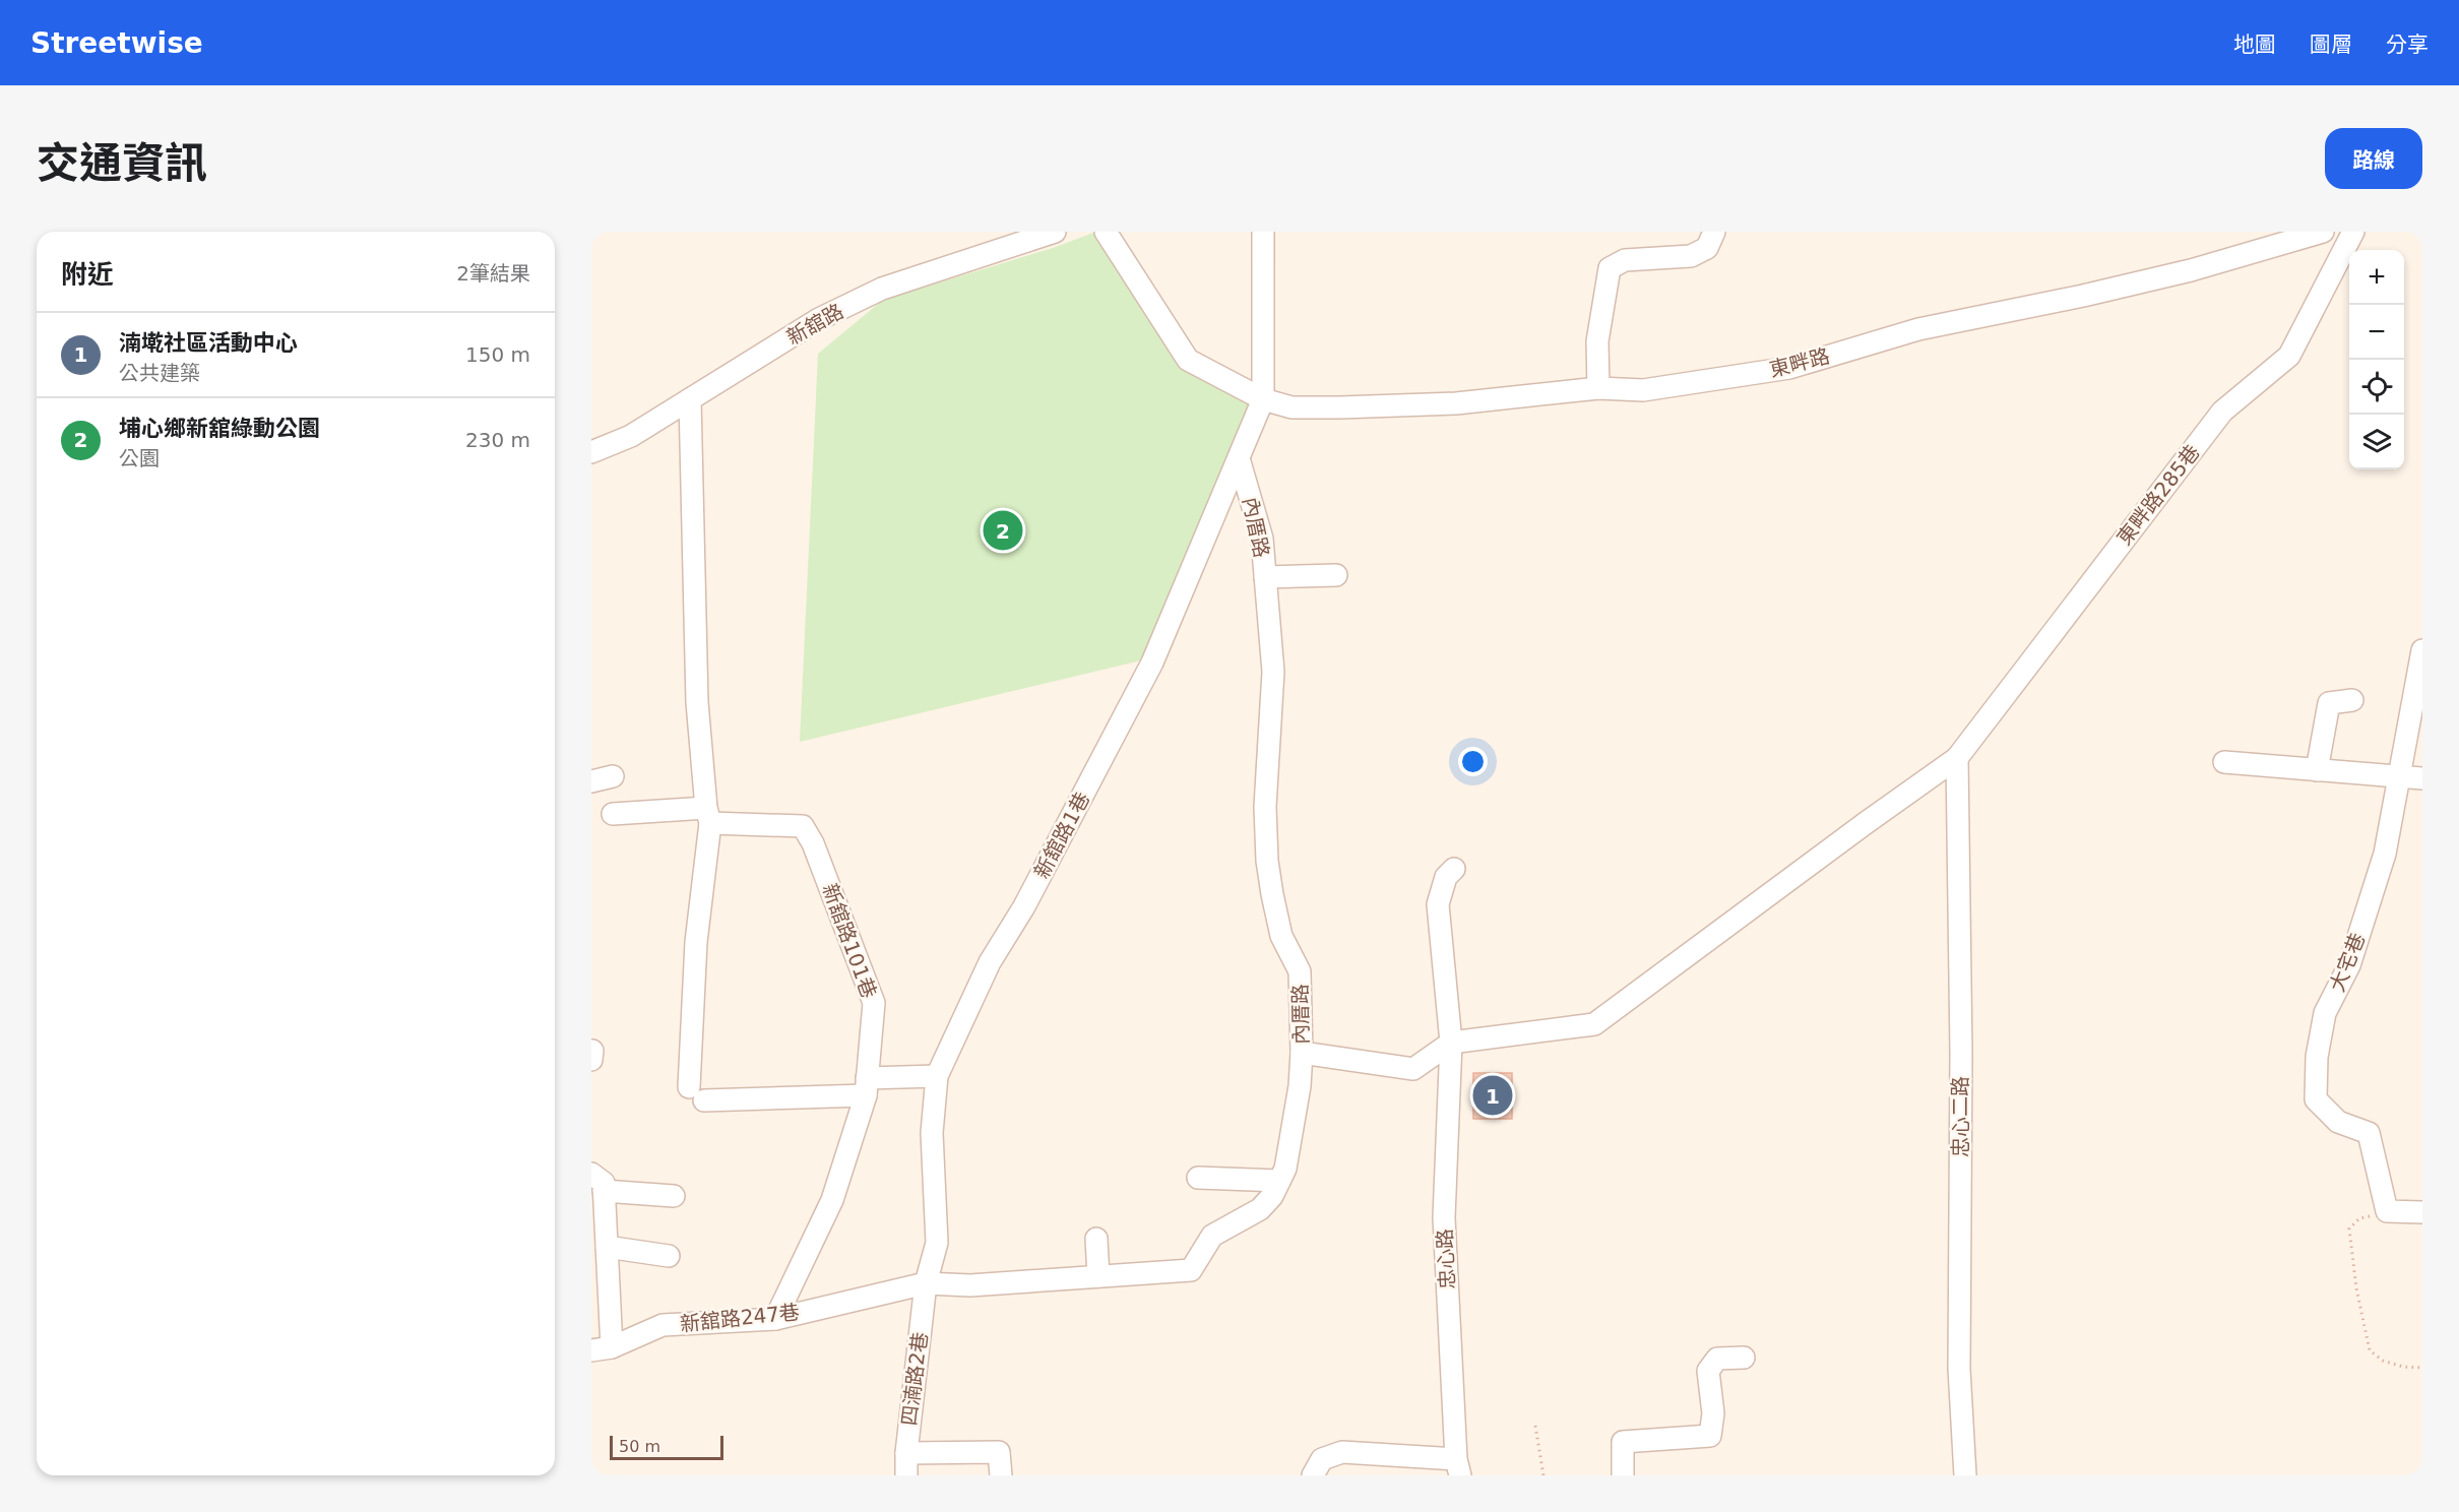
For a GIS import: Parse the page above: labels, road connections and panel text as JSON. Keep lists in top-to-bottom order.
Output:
{
  "streets": {
    "street": [
      "新舘路",
      "東畔路",
      "東畔路285巷",
      "內厝路",
      "新舘路1巷",
      "新舘路101巷",
      "大宅巷",
      "忠心二路",
      "忠心路",
      "新舘路247巷",
      "四湳路2巷"
    ]
  },
  "crossings": [
    ["東畔路", "新舘路1巷"],
    ["東畔路285巷", "忠心二路"],
    ["東畔路285巷", "忠心路"],
    ["內厝路", "新舘路1巷"],
    ["內厝路", "新舘路247巷"],
    ["內厝路", "四湳路2巷"],
    ["新舘路1巷", "新舘路247巷"],
    ["新舘路1巷", "四湳路2巷"],
    ["新舘路101巷", "新舘路247巷"],
    ["新舘路247巷", "四湳路2巷"]
  ],
  "scale_bar": "50 m",
  "page": {
    "header": "Streetwise",
    "nav": ["地圖", "圖層", "分享"],
    "title": "交通資訊",
    "buttons": "路線",
    "heading": ["附近", "2筆結果"],
    "map_buttons": ["+", "−"],
    "list": [
      {
        "mark": "1",
        "name": "湳墘社區活動中心",
        "note": "公共建築",
        "value": "150 m"
      },
      {
        "mark": "2",
        "name": "埔心鄉新舘綠動公園",
        "note": "公園",
        "value": "230 m"
      }
    ],
    "pins": ["2", "1"],
    "scale": "50 m"
  }
}
